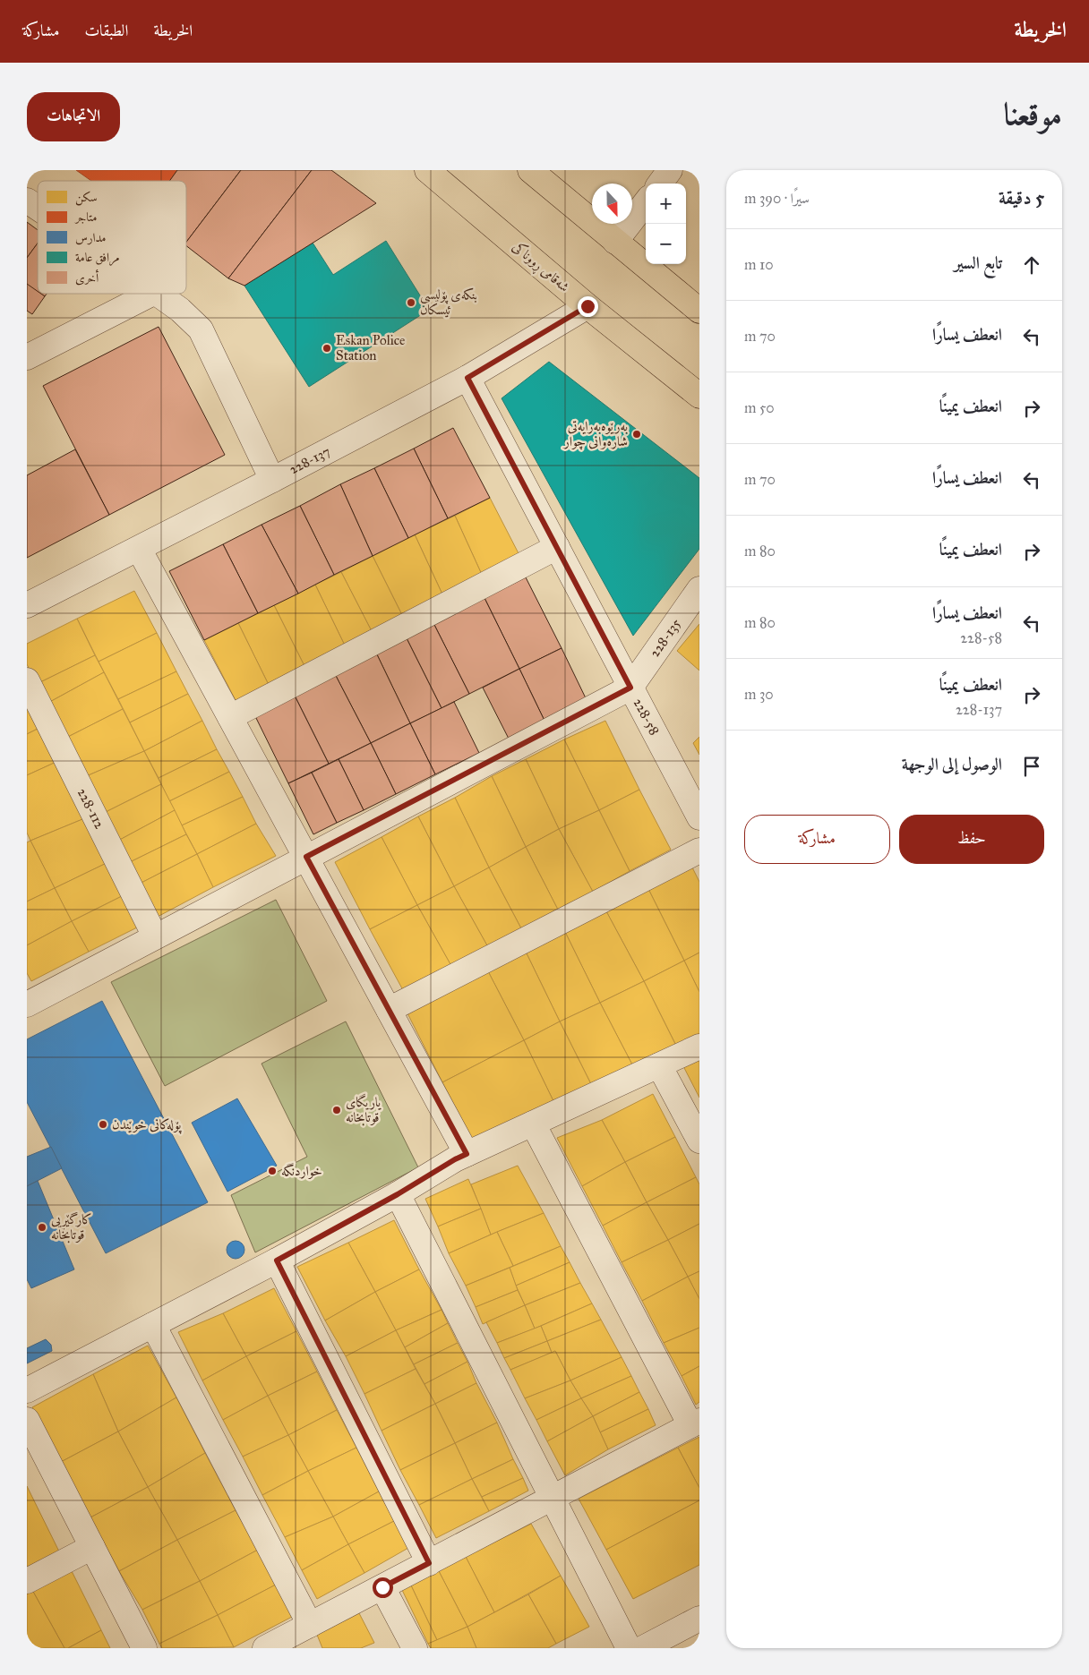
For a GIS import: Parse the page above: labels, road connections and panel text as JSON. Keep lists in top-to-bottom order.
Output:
{
  "streets": {
    "main road": ["شەقامی ڕووناکی"],
    "street": [
      "228-137",
      "228-135",
      "228-58",
      "228-112"
    ]
  },
  "crossings": [
    ["شەقامی ڕووناکی", "228-137"],
    ["228-137", "228-58"],
    ["228-135", "228-58"]
  ],
  "places": [
    "بنکەی پۆلیسی ئیسکان",
    "Eskan Police Station",
    "بەڕێوەبەرایەتی شارەوانی چوار",
    "یاریگای قوتابخانە",
    "پۆلەکانی خوێندن",
    "خواردنگە",
    "کارگێڕیی قوتابخانە"
  ],
  "legend": [
    "سكن",
    "متاجر",
    "مدارس",
    "مرافق عامة",
    "أخرى"
  ],
  "north": "bottom",
  "page": {
    "header": "الخريطة",
    "nav": ["الخريطة", "الطبقات", "مشاركة"],
    "title": "موقعنا",
    "buttons": [
      "الاتجاهات",
      ["حفظ", "مشاركة"]
    ],
    "heading": ["5 دقيقة", "سيرًا · 390 m"],
    "map_buttons": ["+", "−"],
    "list": [
      ["تابع السير", "10 m"],
      ["انعطف يسارًا", "70 m"],
      ["انعطف يمينًا", "50 m"],
      ["انعطف يسارًا", "70 m"],
      ["انعطف يمينًا", "80 m"],
      ["انعطف يسارًا", "228-58", "80 m"],
      ["انعطف يمينًا", "228-137", "30 m"],
      "الوصول إلى الوجهة"
    ]
  }
}
